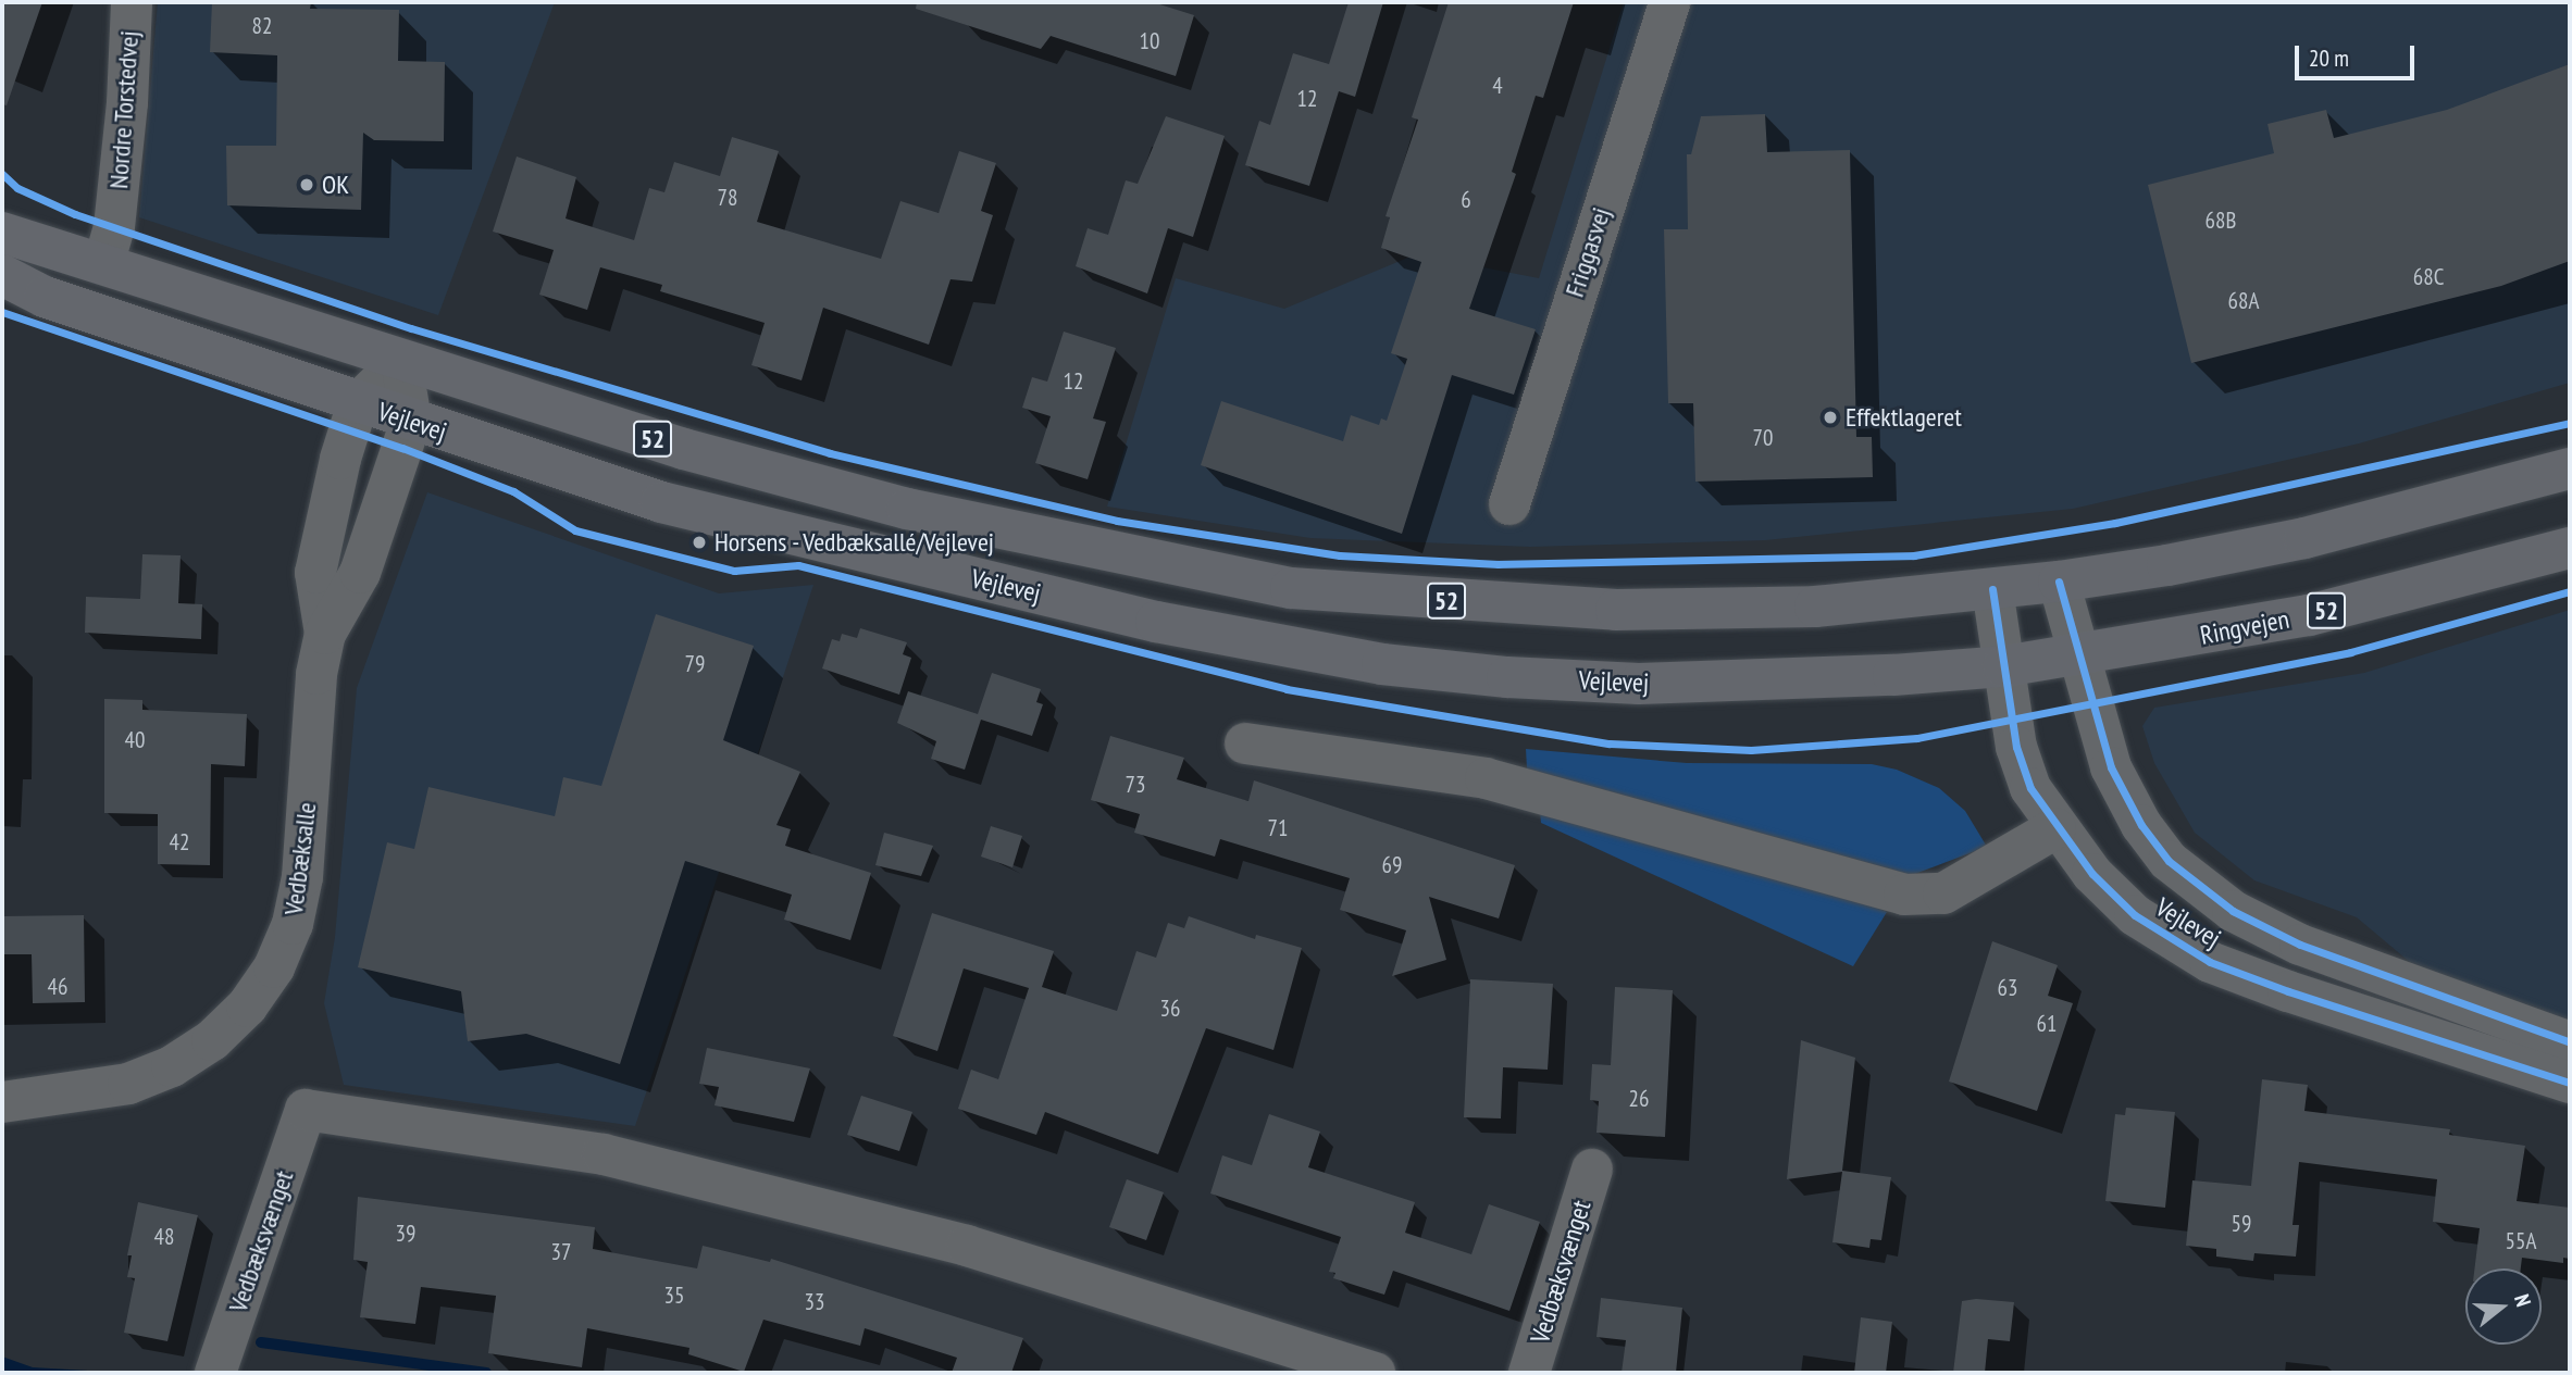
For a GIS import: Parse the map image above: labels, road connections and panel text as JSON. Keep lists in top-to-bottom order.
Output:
{
  "streets": {
    "main road": ["Vejlevej", "52", "Ringvejen"],
    "street": [
      "Nordre Torstedvej",
      "Friggasvej",
      "Vedbæksalle",
      "Vedbæksvænget"
    ]
  },
  "crossings": [
    ["Nordre Torstedvej", "Vejlevej"],
    ["Vejlevej", "52"],
    ["Vejlevej", "Ringvejen"],
    ["Vejlevej", "Vedbæksalle"]
  ],
  "places": ["OK", "Effektlageret", "Horsens - Vedbæksallé/Vejlevej"],
  "house_numbers": [
    "82",
    "10",
    "4",
    "12",
    "78",
    "6",
    "68B",
    "68C",
    "68A",
    "12",
    "70",
    "79",
    "40",
    "73",
    "71",
    "42",
    "69",
    "46",
    "63",
    "36",
    "61",
    "26",
    "59",
    "39",
    "48",
    "55A",
    "37",
    "35",
    "33"
  ],
  "scale_bar": "20 m",
  "north": "right"
}
